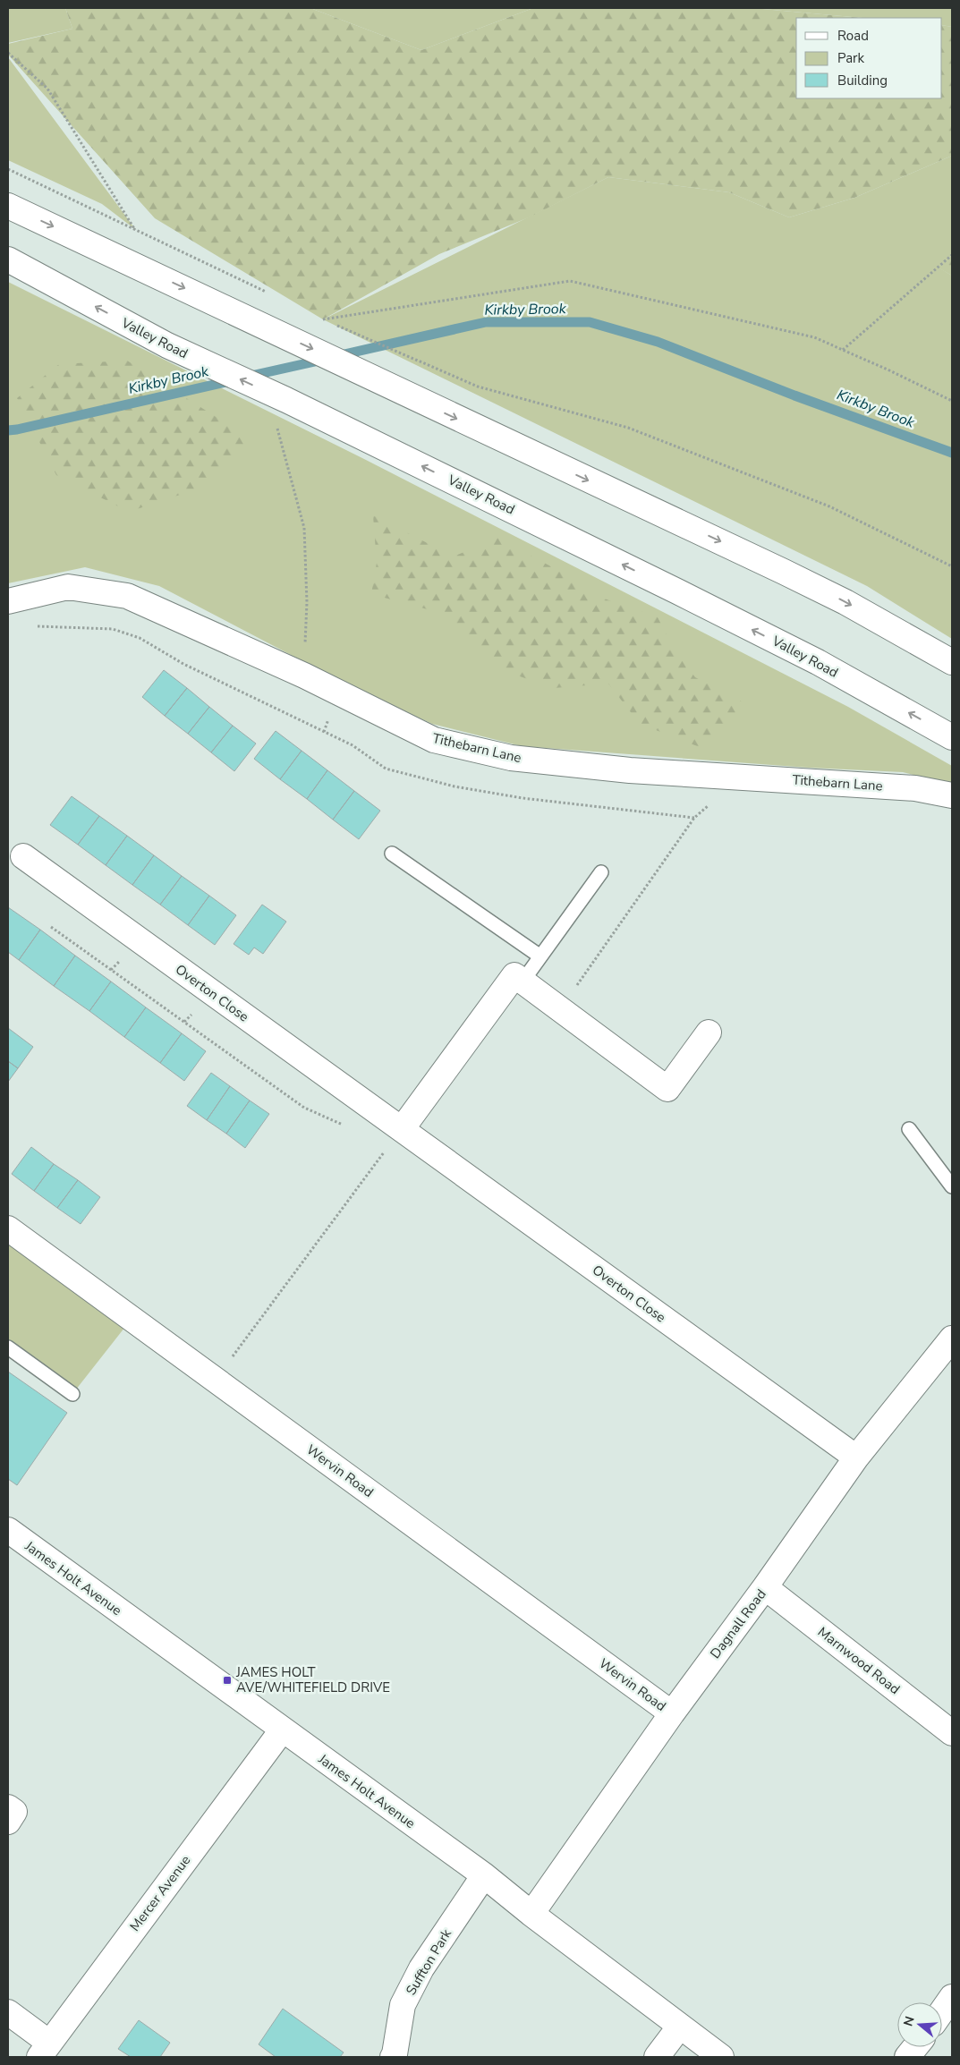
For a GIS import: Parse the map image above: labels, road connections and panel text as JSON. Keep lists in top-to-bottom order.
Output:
{
  "streets": {
    "street": [
      "Valley Road",
      "Tithebarn Lane",
      "Overton Close",
      "Wervin Road",
      "James Holt Avenue",
      "Dagnall Road",
      "Marnwood Road",
      "Mercer Avenue",
      "Suffton Park"
    ]
  },
  "crossings": [
    ["Overton Close", "Dagnall Road"],
    ["Wervin Road", "Dagnall Road"],
    ["James Holt Avenue", "Dagnall Road"],
    ["James Holt Avenue", "Mercer Avenue"],
    ["James Holt Avenue", "Suffton Park"],
    ["Dagnall Road", "Marnwood Road"]
  ],
  "water": ["Kirkby Brook"],
  "places": {
    "transit": ["JAMES HOLT AVE/WHITEFIELD DRIVE"]
  },
  "legend": ["Road", "Park", "Building"],
  "north": "left"
}
